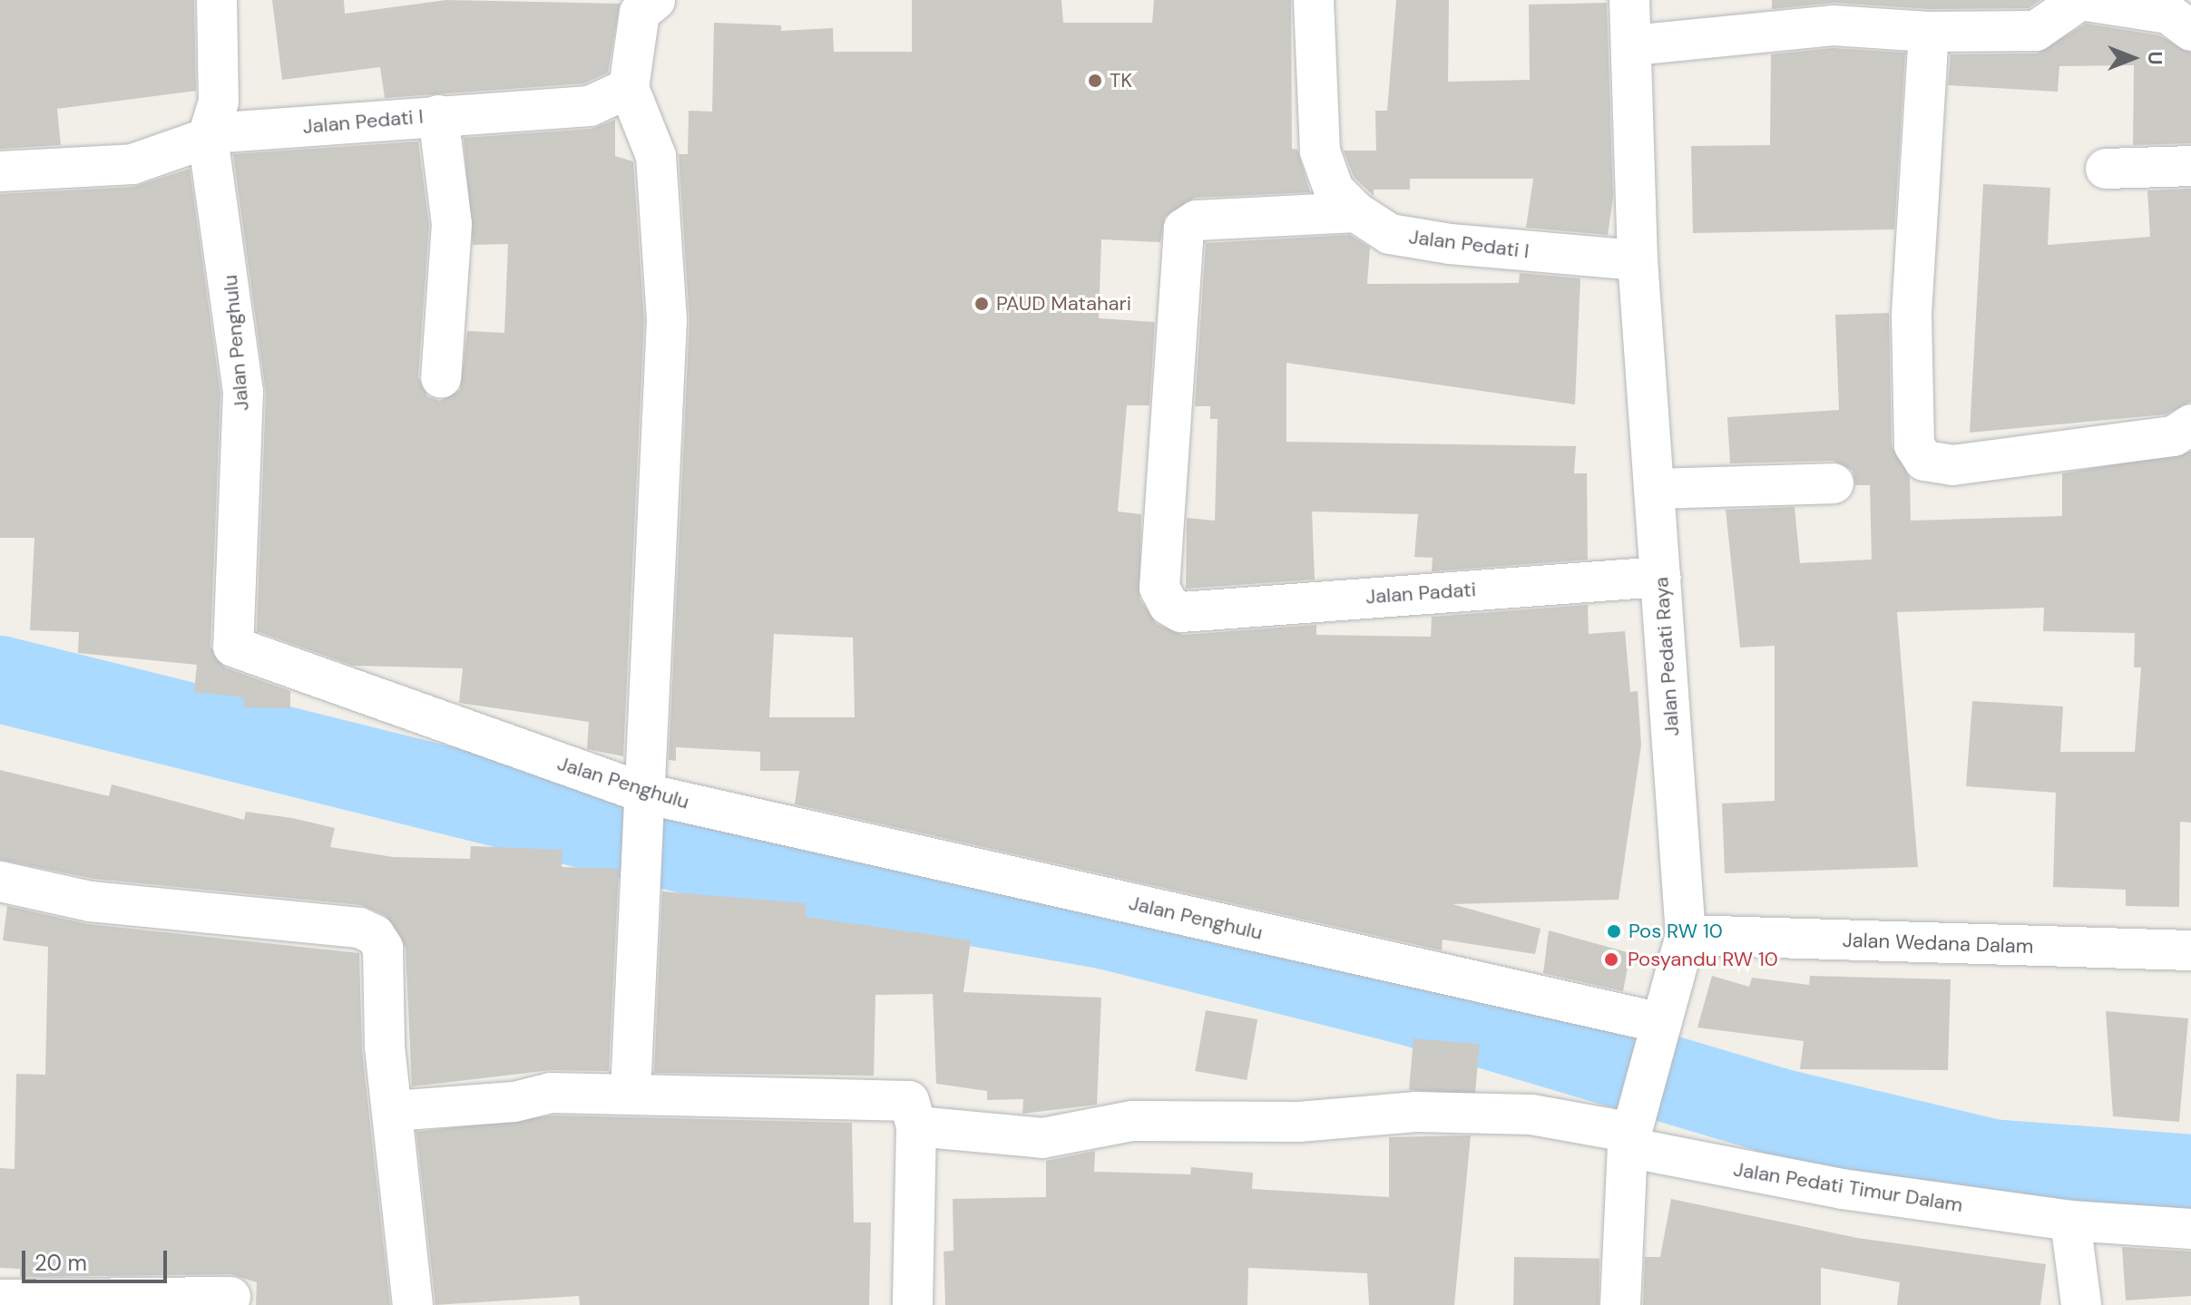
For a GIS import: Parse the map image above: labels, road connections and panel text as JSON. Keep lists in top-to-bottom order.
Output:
{
  "streets": {
    "street": [
      "Jalan Pedati I",
      "Jalan Penghulu",
      "Jalan Padati",
      "Jalan Pedati Raya",
      "Jalan Wedana Dalam",
      "Jalan Pedati Timur Dalam"
    ]
  },
  "crossings": [
    ["Jalan Pedati I", "Jalan Penghulu"],
    ["Jalan Pedati I", "Jalan Padati"],
    ["Jalan Pedati I", "Jalan Pedati Raya"],
    ["Jalan Penghulu", "Jalan Pedati Raya"],
    ["Jalan Padati", "Jalan Pedati Raya"],
    ["Jalan Pedati Raya", "Jalan Wedana Dalam"],
    ["Jalan Pedati Raya", "Jalan Pedati Timur Dalam"]
  ],
  "places": [
    "TK",
    "PAUD Matahari",
    "Pos RW 10",
    "Posyandu RW 10"
  ],
  "scale_bar": "20 m",
  "north": "right"
}
